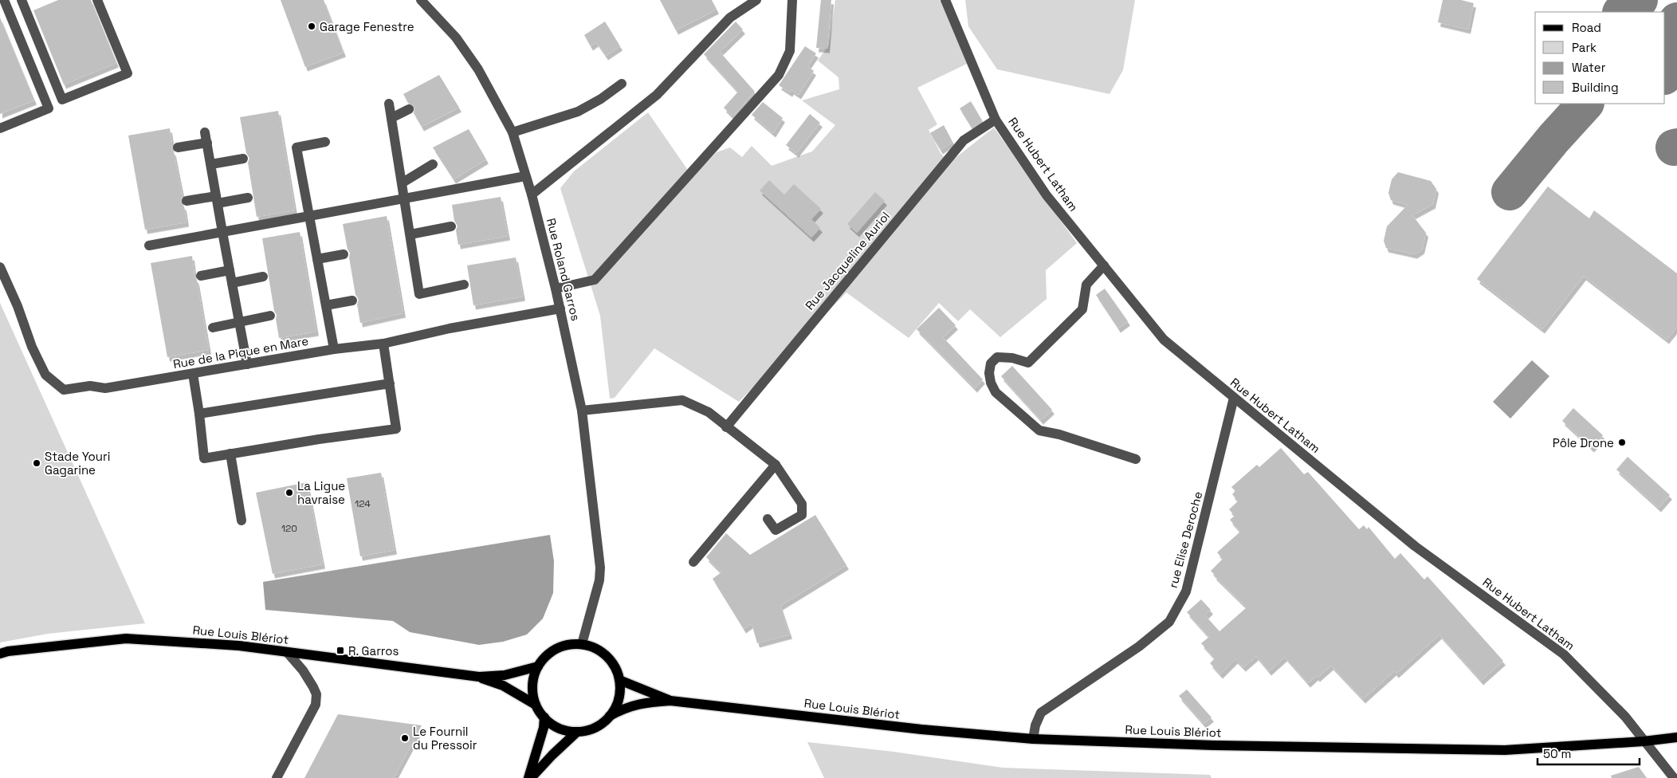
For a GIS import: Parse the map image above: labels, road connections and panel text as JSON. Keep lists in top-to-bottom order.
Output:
{
  "streets": {
    "main road": ["Rue Louis Blériot"],
    "street": [
      "Rue Hubert Latham",
      "Rue Jacqueline Auriol",
      "Rue Roland Garros",
      "Rue de la Pique en Mare",
      "rue Elise Deroche"
    ]
  },
  "crossings": [
    ["Rue Hubert Latham", "Rue Jacqueline Auriol"],
    ["Rue Hubert Latham", "rue Elise Deroche"],
    ["Rue Hubert Latham", "Rue Louis Blériot"],
    ["Rue Roland Garros", "Rue de la Pique en Mare"],
    ["Rue Roland Garros", "Rue Louis Blériot"],
    ["rue Elise Deroche", "Rue Louis Blériot"]
  ],
  "places": {
    "other": [
      "Garage Fenestre",
      "Pôle Drone",
      "Stade Youri Gagarine",
      "La Ligue havraise",
      "Le Fournil du Pressoir"
    ],
    "transit": ["R. Garros"]
  },
  "house_numbers": ["124", "120"],
  "legend": [
    "Road",
    "Park",
    "Water",
    "Building"
  ],
  "scale_bar": "50 m"
}
